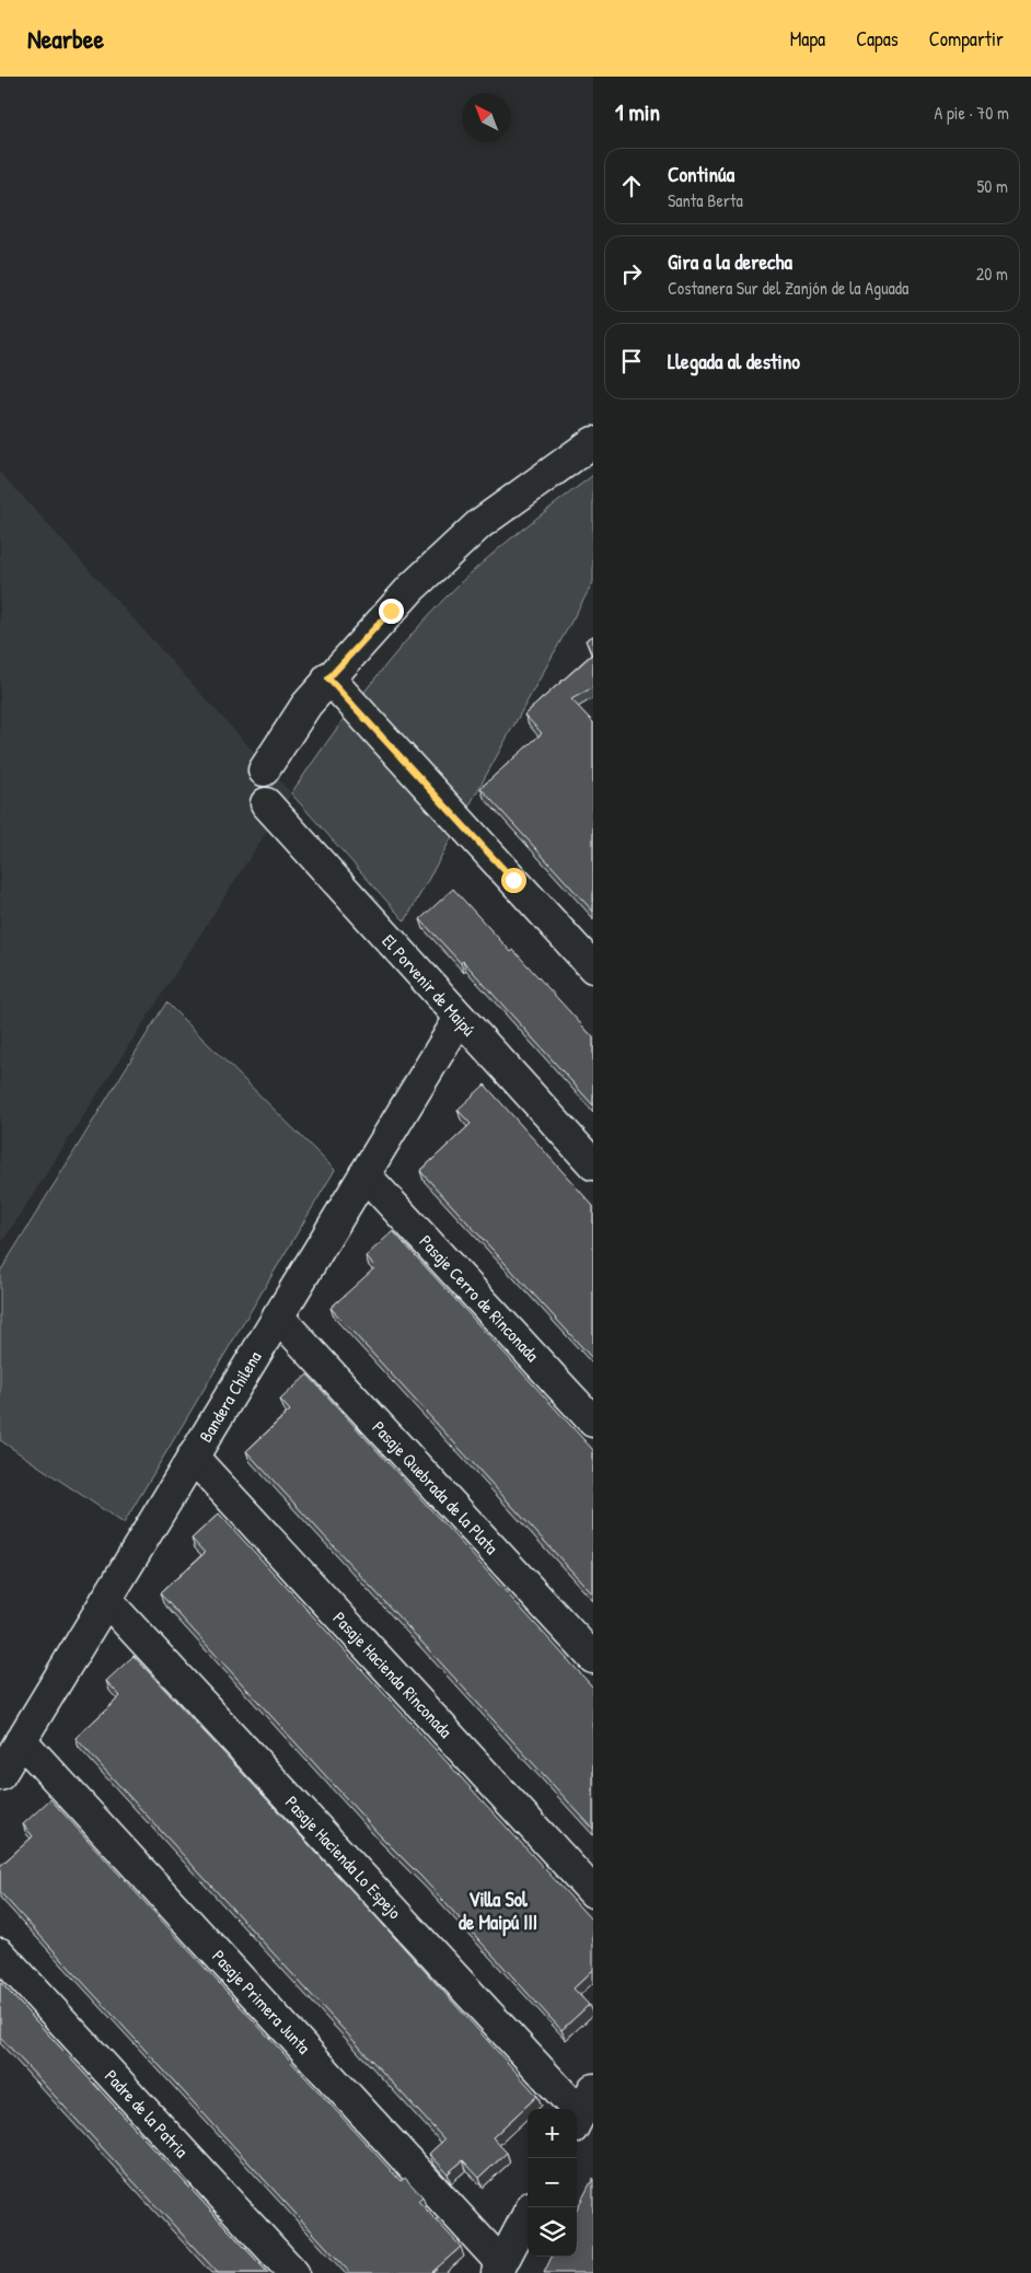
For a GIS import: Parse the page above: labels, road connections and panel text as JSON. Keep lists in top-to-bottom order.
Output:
{
  "streets": {
    "street": [
      "El Porvenir de Maipú",
      "Pasaje Cerro de Rinconada",
      "Bandera Chilena",
      "Pasaje Quebrada de la Plata",
      "Pasaje Hacienda Rinconada",
      "Pasaje Hacienda Lo Espejo",
      "Pasaje Primera Junta",
      "Padre de la Patria"
    ]
  },
  "crossings": [
    ["El Porvenir de Maipú", "Bandera Chilena"],
    ["Pasaje Cerro de Rinconada", "Bandera Chilena"],
    ["Bandera Chilena", "Pasaje Quebrada de la Plata"],
    ["Bandera Chilena", "Pasaje Hacienda Rinconada"],
    ["Bandera Chilena", "Pasaje Hacienda Lo Espejo"],
    ["Bandera Chilena", "Pasaje Primera Junta"]
  ],
  "districts": ["Villa Sol de Maipú III"],
  "north": "top left",
  "page": {
    "header": "Nearbee",
    "nav": ["Mapa", "Capas", "Compartir"],
    "heading": ["1 min", "A pie · 70 m"],
    "list": [
      ["Continúa", "Santa Berta", "50 m"],
      ["Gira a la derecha", "Costanera Sur del Zanjón de la Aguada", "20 m"],
      "Llegada al destino"
    ],
    "map_buttons": ["+", "−"]
  }
}
